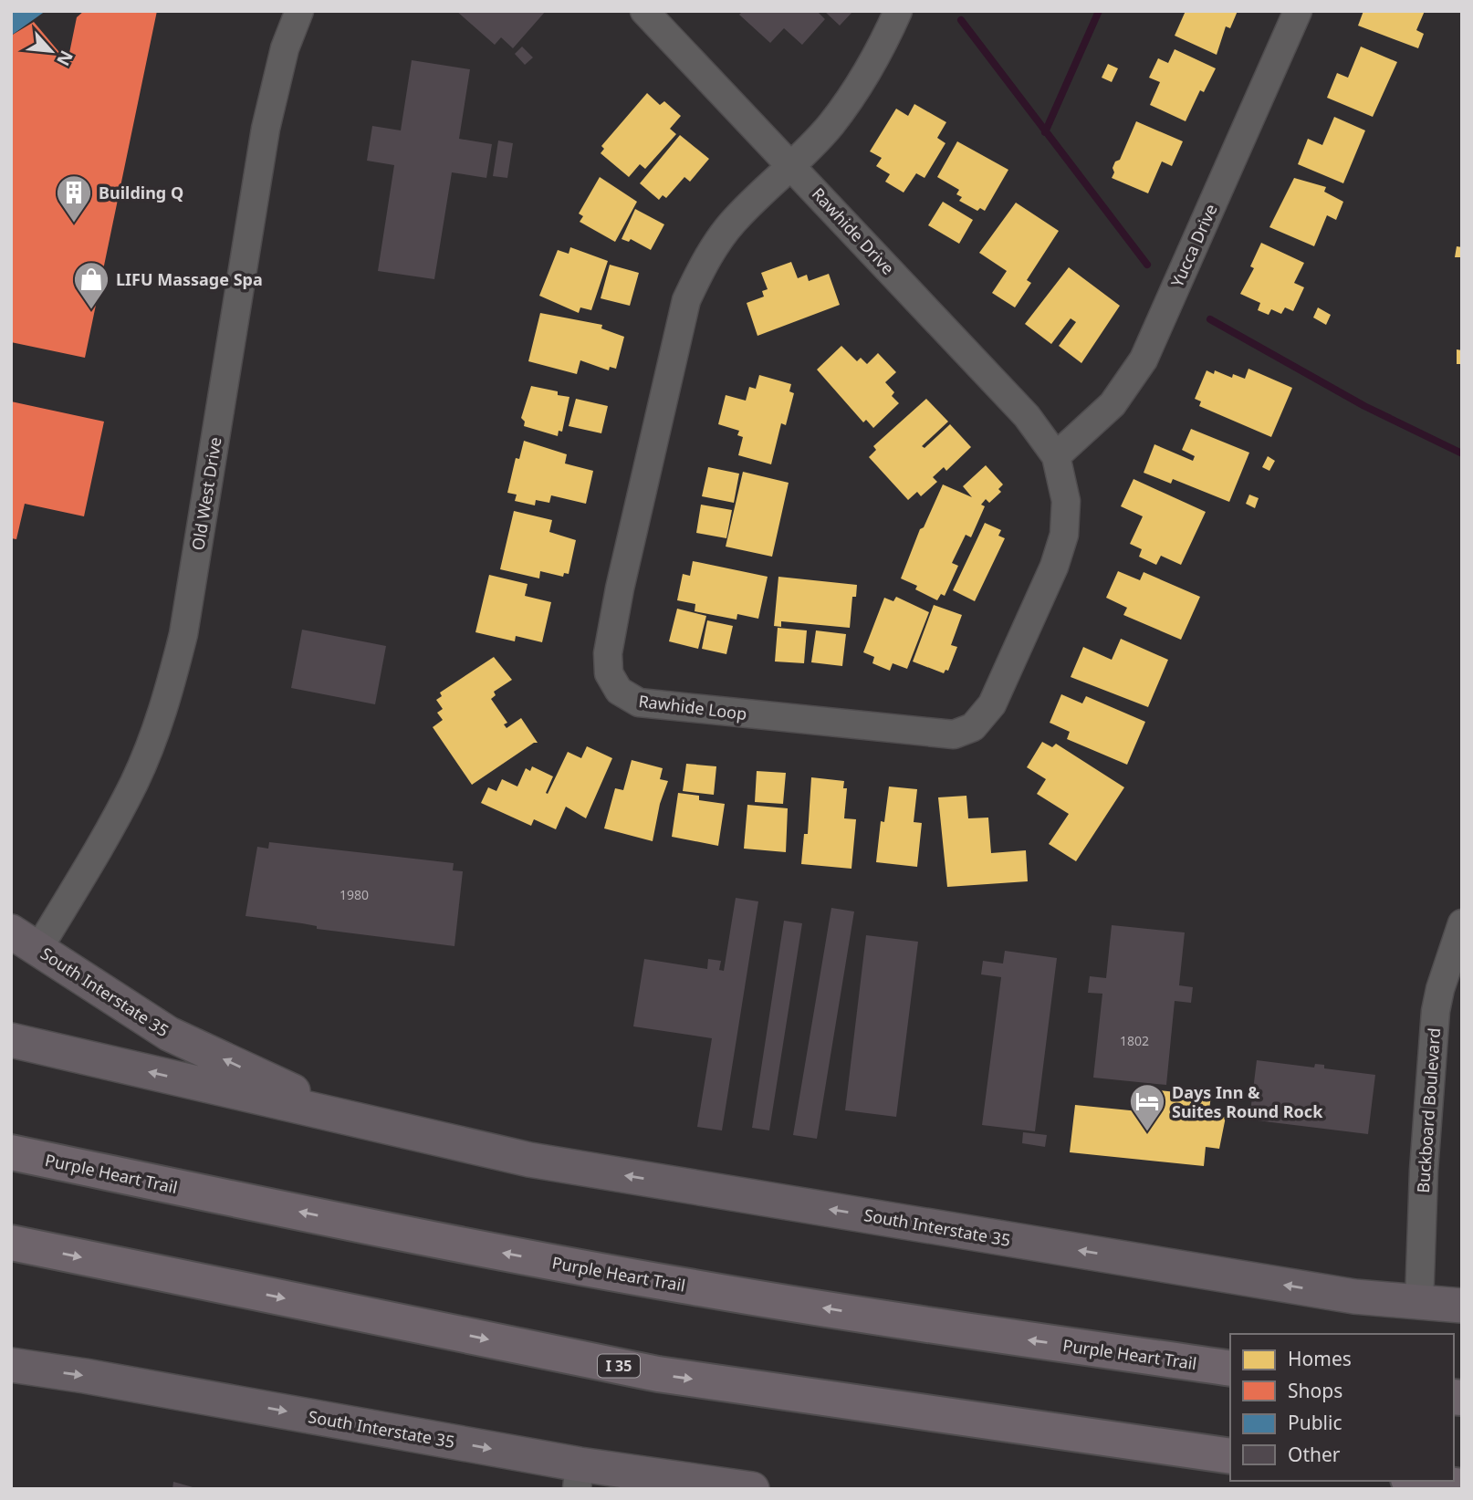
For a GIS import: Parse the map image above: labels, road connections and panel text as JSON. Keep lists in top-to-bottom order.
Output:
{
  "streets": {
    "highway": ["Purple Heart Trail", "I 35"],
    "main road": ["South Interstate 35"],
    "street": [
      "Rawhide Drive",
      "Yucca Drive",
      "Old West Drive",
      "Rawhide Loop",
      "Buckboard Boulevard"
    ]
  },
  "crossings": [
    ["Rawhide Drive", "Yucca Drive"],
    ["Rawhide Drive", "Rawhide Loop"],
    ["Yucca Drive", "Rawhide Loop"],
    ["Old West Drive", "South Interstate 35"],
    ["South Interstate 35", "Buckboard Boulevard"]
  ],
  "places": {
    "building": ["Building Q"],
    "shop": ["LIFU Massage Spa"],
    "hotel": ["Days Inn & Suites Round Rock"]
  },
  "house_numbers": ["1980", "1802"],
  "legend": [
    "Homes",
    "Shops",
    "Public",
    "Other"
  ],
  "north": "bottom right"
}
